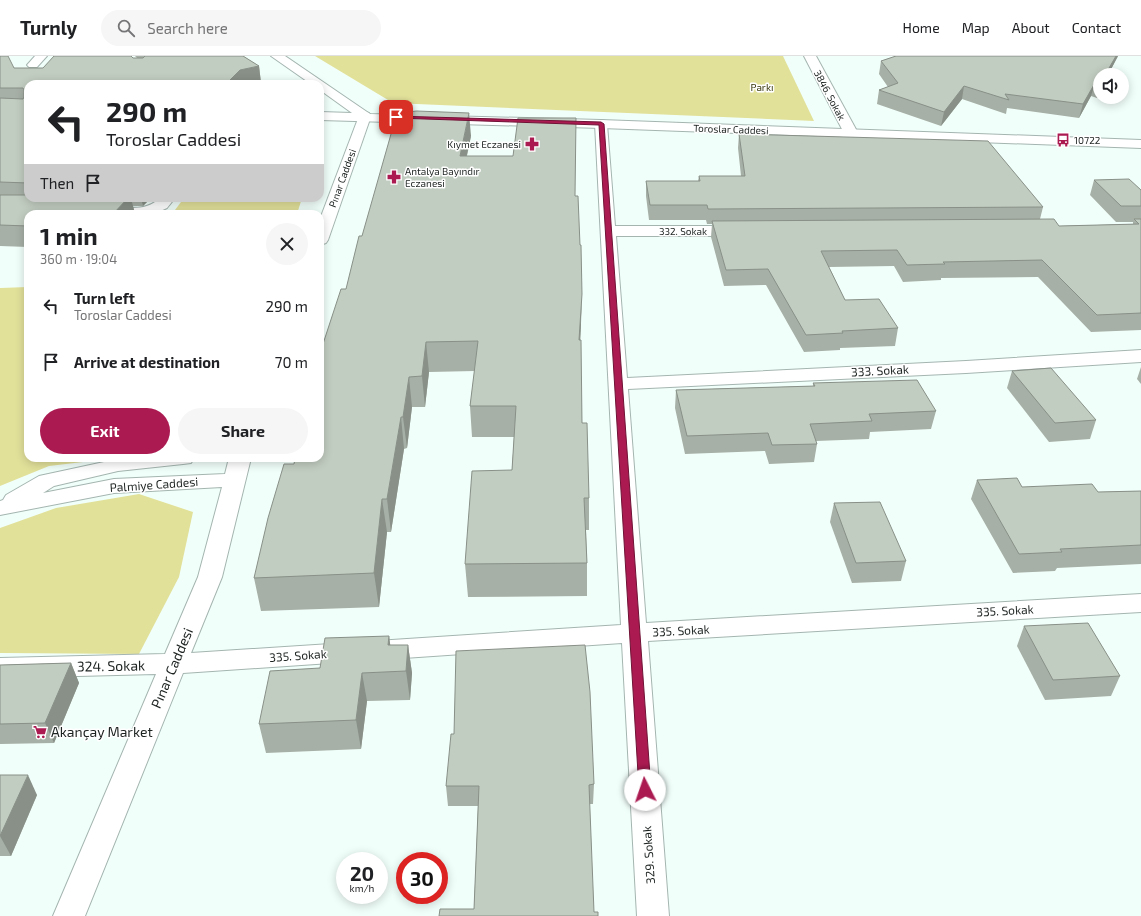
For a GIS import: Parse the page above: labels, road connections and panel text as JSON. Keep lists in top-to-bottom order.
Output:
{
  "streets": {
    "street": [
      "3846. Sokak",
      "Toroslar Caddesi",
      "Pınar Caddesi",
      "332. Sokak",
      "333. Sokak",
      "Palmiye Caddesi",
      "335. Sokak",
      "324. Sokak",
      "329. Sokak"
    ]
  },
  "crossings": [
    ["3846. Sokak", "Toroslar Caddesi"],
    ["Toroslar Caddesi", "Pınar Caddesi"],
    ["Toroslar Caddesi", "329. Sokak"],
    ["Pınar Caddesi", "Palmiye Caddesi"],
    ["Pınar Caddesi", "335. Sokak"],
    ["Pınar Caddesi", "324. Sokak"],
    ["332. Sokak", "329. Sokak"],
    ["333. Sokak", "329. Sokak"],
    ["335. Sokak", "324. Sokak"],
    ["335. Sokak", "329. Sokak"]
  ],
  "parks": ["Parkı"],
  "places": {
    "bus stop": ["10722"],
    "pharmacy": ["Kıymet Eczanesi", "Antalya Bayındır Eczanesi"],
    "supermarket": ["Akançay Market"]
  },
  "page": {
    "header": "Turnly",
    "search": "Search here",
    "nav": [
      "Home",
      "Map",
      "About",
      "Contact"
    ],
    "turn": ["290 m", "Toroslar Caddesi"],
    "then": "Then",
    "heading": ["1 min", "360 m · 19:04"],
    "list": [
      {
        "name": "Turn left",
        "note": "Toroslar Caddesi",
        "value": "290 m"
      },
      {
        "name": "Arrive at destination",
        "value": "70 m"
      }
    ],
    "buttons": ["Exit", "Share"],
    "speed": "20 km/h",
    "limit": "30"
  }
}
